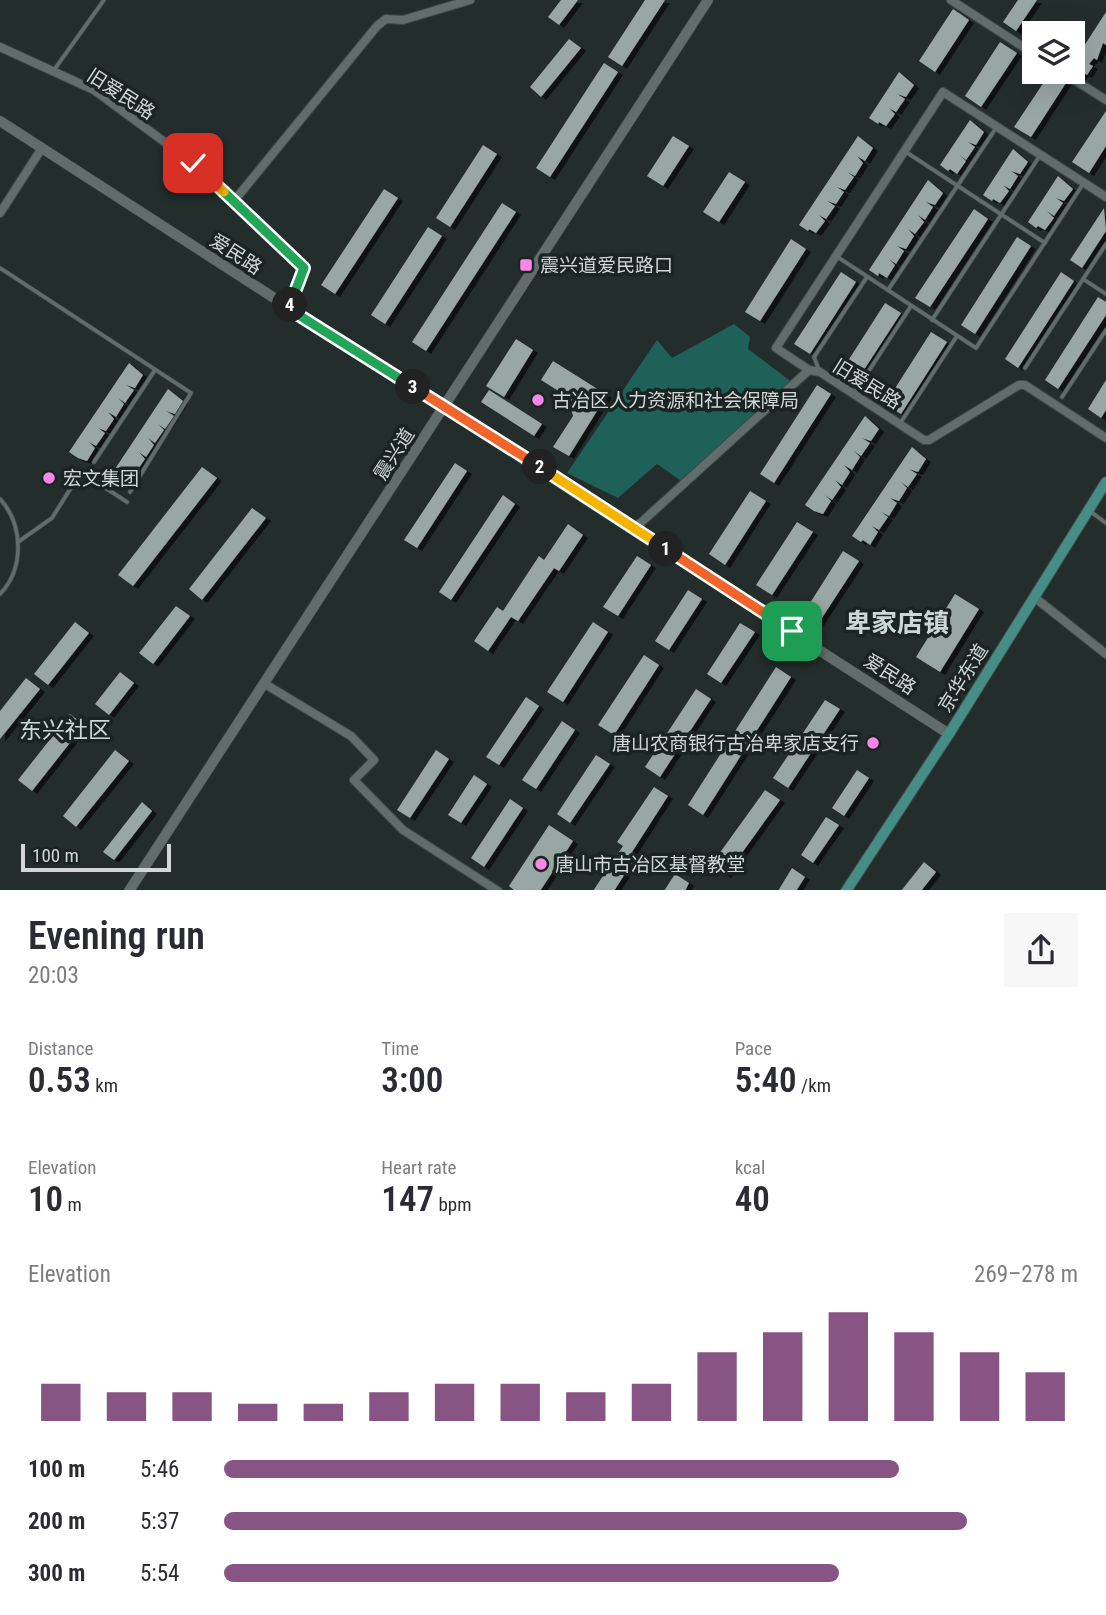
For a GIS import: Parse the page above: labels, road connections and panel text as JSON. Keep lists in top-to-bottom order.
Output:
{
  "streets": {
    "main road": ["京华东道"],
    "street": ["旧爱民路", "爱民路", "震兴道"]
  },
  "crossings": [
    ["旧爱民路", "爱民路"],
    ["爱民路", "震兴道"],
    ["爱民路", "京华东道"]
  ],
  "districts": ["卑家店镇", "东兴社区"],
  "places": {
    "transit": ["震兴道爱民路口"],
    "other": [
      "古冶区人力资源和社会保障局",
      "宏文集团",
      "唐山农商银行古冶卑家店支行",
      "唐山市古冶区基督教堂"
    ]
  },
  "scale_bar": "100 m",
  "page": {
    "pins": [
      "4",
      "3",
      "2",
      "1"
    ],
    "scale": "100 m",
    "heading": ["Evening run", "20:03"],
    "stats": [
      ["Distance", "0.53 km"],
      ["Time", "3:00"],
      ["Pace", "5:40 /km"],
      ["Elevation", "10 m"],
      ["Heart rate", "147 bpm"],
      ["kcal", "40"]
    ],
    "chart": ["Elevation", "269–278 m"],
    "list": [
      {
        "name": "100 m",
        "note": "5:46"
      },
      {
        "name": "200 m",
        "note": "5:37"
      },
      {
        "name": "300 m",
        "note": "5:54"
      }
    ]
  }
}
